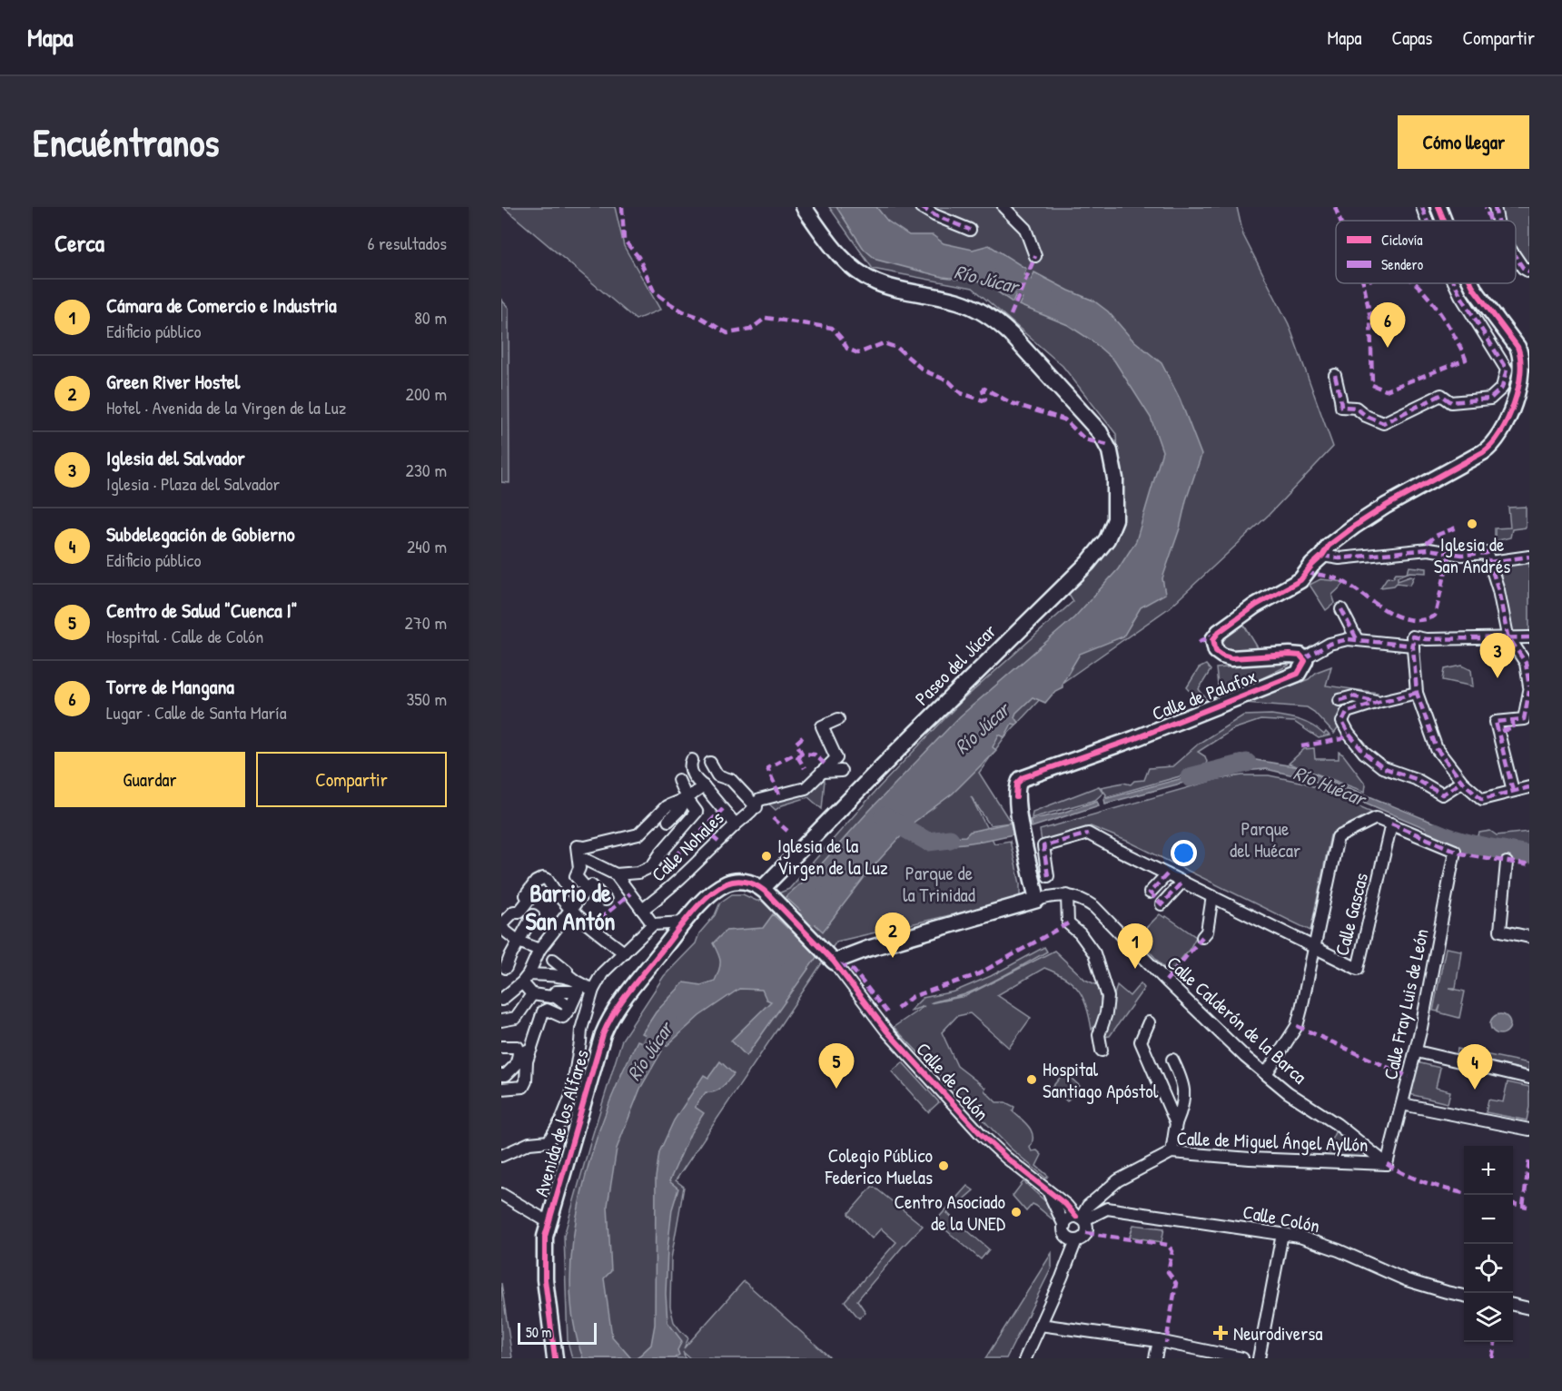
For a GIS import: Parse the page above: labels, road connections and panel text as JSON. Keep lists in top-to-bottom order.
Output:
{
  "streets": {
    "street": [
      "Paseo del Júcar",
      "Calle de Palafox",
      "Calle Nohales",
      "Calle Gascas",
      "Calle Fray Luis de León",
      "Calle Calderón de la Barca",
      "Calle de Colón",
      "Avenida de los Alfares",
      "Calle de Miguel Ángel Ayllón",
      "Calle Colón"
    ]
  },
  "crossings": [
    ["Paseo del Júcar", "Calle de Colón"],
    ["Paseo del Júcar", "Avenida de los Alfares"],
    ["Calle Gascas", "Calle Fray Luis de León"],
    ["Calle Fray Luis de León", "Calle Calderón de la Barca"],
    ["Calle Fray Luis de León", "Calle de Miguel Ángel Ayllón"],
    ["Calle Calderón de la Barca", "Calle de Miguel Ángel Ayllón"],
    ["Calle de Colón", "Avenida de los Alfares"],
    ["Calle de Colón", "Calle de Miguel Ángel Ayllón"],
    ["Calle de Colón", "Calle Colón"],
    ["Calle de Miguel Ángel Ayllón", "Calle Colón"]
  ],
  "districts": ["Barrio de San Antón"],
  "water": ["Río Júcar", "Río Huécar"],
  "parks": ["Parque del Huécar", "Parque de la Trinidad"],
  "places": {
    "other": [
      "Iglesia de San Andrés",
      "Iglesia de la Virgen de la Luz",
      "Hospital Santiago Apóstol",
      "Colegio Público Federico Muelas",
      "Centro Asociado de la UNED"
    ],
    "health": ["Neurodiversa"]
  },
  "legend": ["Ciclovía", "Sendero"],
  "scale_bar": "50 m",
  "page": {
    "header": "Mapa",
    "nav": ["Mapa", "Capas", "Compartir"],
    "buttons": [
      "Cómo llegar",
      ["Guardar", "Compartir"]
    ],
    "title": "Encuéntranos",
    "heading": ["Cerca", "6 resultados"],
    "list": [
      {
        "mark": "1",
        "name": "Cámara de Comercio e Industria",
        "note": "Edificio público",
        "value": "80 m"
      },
      {
        "mark": "2",
        "name": "Green River Hostel",
        "note": "Hotel · Avenida de la Virgen de la Luz",
        "value": "200 m"
      },
      {
        "mark": "3",
        "name": "Iglesia del Salvador",
        "note": "Iglesia · Plaza del Salvador",
        "value": "230 m"
      },
      {
        "mark": "4",
        "name": "Subdelegación de Gobierno",
        "note": "Edificio público",
        "value": "240 m"
      },
      {
        "mark": "5",
        "name": "Centro de Salud \"Cuenca I\"",
        "note": "Hospital · Calle de Colón",
        "value": "270 m"
      },
      {
        "mark": "6",
        "name": "Torre de Mangana",
        "note": "Lugar · Calle de Santa María",
        "value": "350 m"
      }
    ],
    "pins": [
      "6",
      "3",
      "2",
      "1",
      "5",
      "4"
    ],
    "map_buttons": ["+", "−"],
    "scale": "50 m"
  }
}
